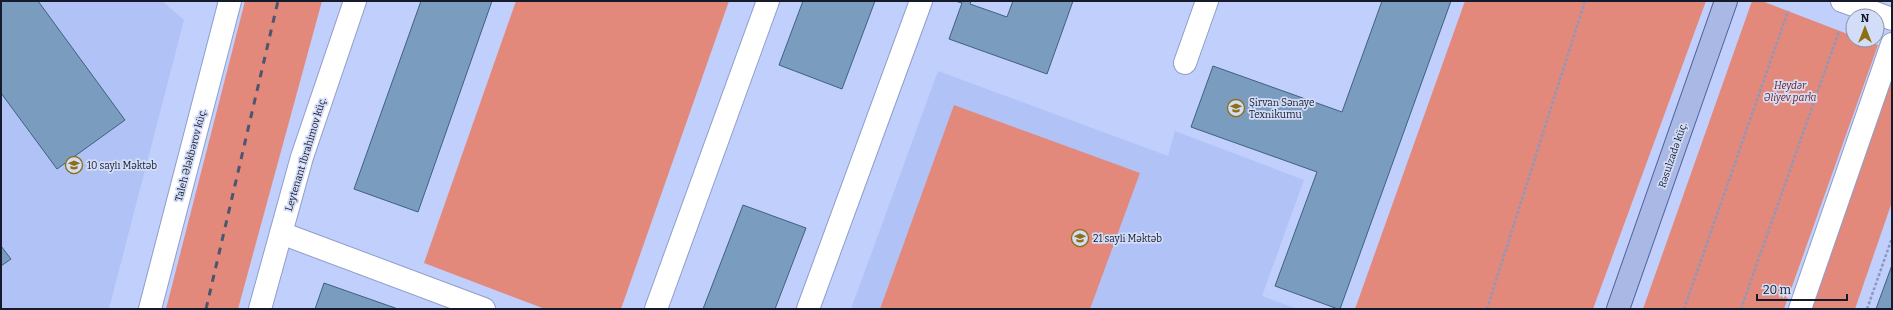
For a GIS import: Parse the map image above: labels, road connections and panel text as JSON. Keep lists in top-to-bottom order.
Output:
{
  "streets": {
    "main road": ["Rəsulzadə küç."],
    "street": ["Leytenant Ibrahimov küç.", "Taleh Ələkbərov küç."]
  },
  "parks": ["Heydər Əliyev parkı"],
  "places": {
    "school or university": ["Şirvan Sənaye Texnikumu", "10 saylı Məktəb", "21 sayli Məktəb"]
  },
  "scale_bar": "20 m",
  "north": "top"
}
